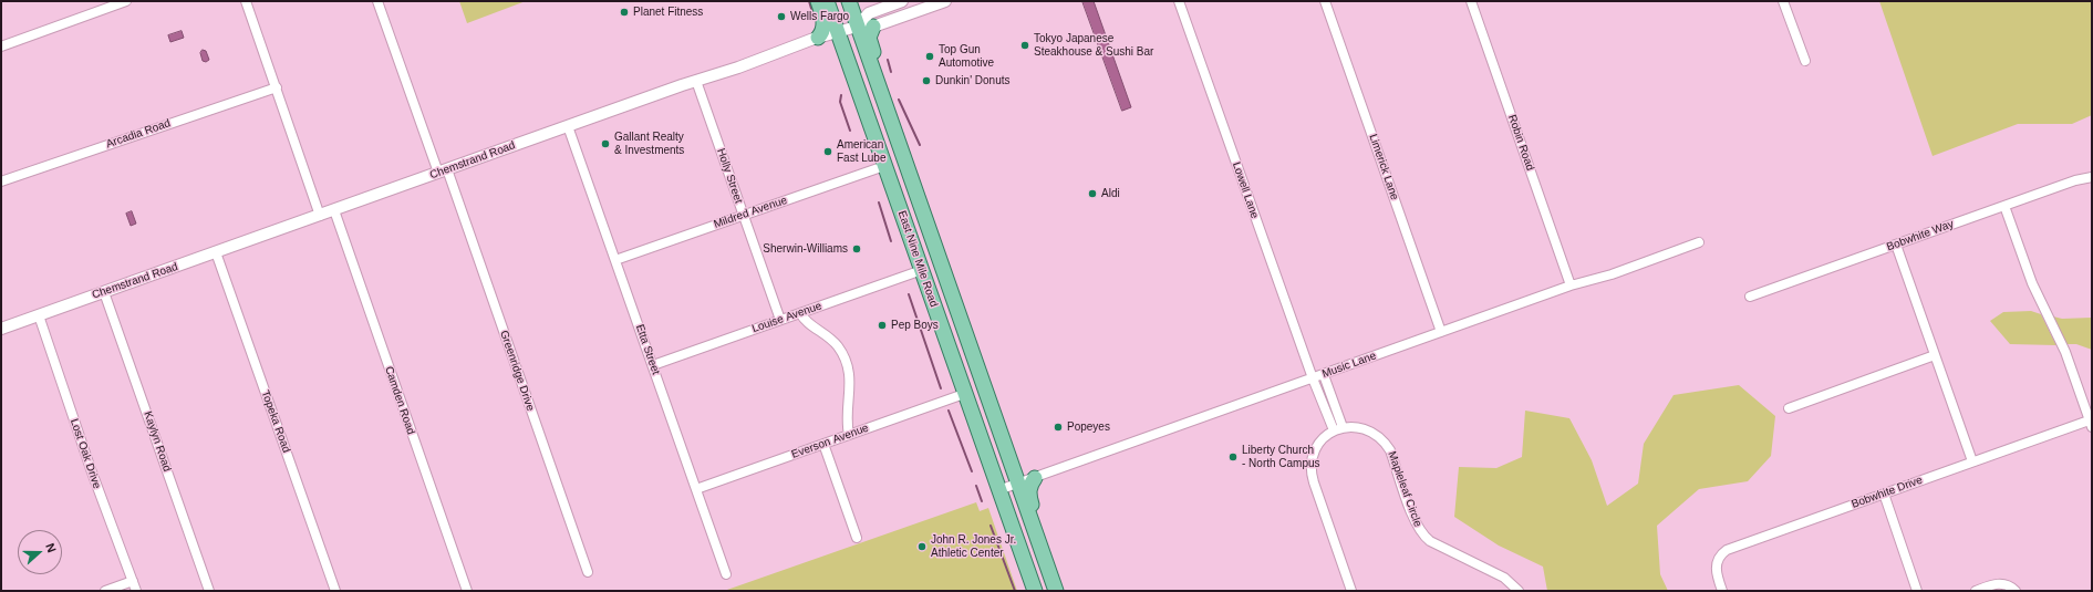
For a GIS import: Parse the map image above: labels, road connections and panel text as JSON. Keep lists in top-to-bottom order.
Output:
{
  "streets": {
    "main road": ["East Nine Mile Road"],
    "street": [
      "Arcadia Road",
      "Robin Road",
      "Chemstrand Road",
      "Limerick Lane",
      "Holly Street",
      "Lowell Lane",
      "Mildred Avenue",
      "Bobwhite Way",
      "Louise Avenue",
      "Etta Street",
      "Music Lane",
      "Greenridge Drive",
      "Camden Road",
      "Topeka Road",
      "Kaylyn Road",
      "Everson Avenue",
      "Lost Oak Drive",
      "Mapleleaf Circle",
      "Bobwhite Drive"
    ]
  },
  "crossings": [
    ["Robin Road", "Music Lane"],
    ["Chemstrand Road", "Holly Street"],
    ["Chemstrand Road", "East Nine Mile Road"],
    ["Chemstrand Road", "Etta Street"],
    ["Chemstrand Road", "Greenridge Drive"],
    ["Chemstrand Road", "Camden Road"],
    ["Chemstrand Road", "Topeka Road"],
    ["Chemstrand Road", "Kaylyn Road"],
    ["Chemstrand Road", "Lost Oak Drive"],
    ["Limerick Lane", "Music Lane"],
    ["Holly Street", "Mildred Avenue"],
    ["Holly Street", "Louise Avenue"],
    ["Lowell Lane", "Music Lane"],
    ["Mildred Avenue", "East Nine Mile Road"],
    ["Mildred Avenue", "Etta Street"],
    ["East Nine Mile Road", "Louise Avenue"],
    ["East Nine Mile Road", "Music Lane"],
    ["East Nine Mile Road", "Everson Avenue"],
    ["Louise Avenue", "Etta Street"],
    ["Etta Street", "Everson Avenue"]
  ],
  "places": [
    "Planet Fitness",
    "Wells Fargo",
    "Tokyo Japanese Steakhouse & Sushi Bar",
    "Top Gun Automotive",
    "Dunkin' Donuts",
    "Gallant Realty & Investments",
    "American Fast Lube",
    "Aldi",
    "Sherwin-Williams",
    "Pep Boys",
    "Popeyes",
    "Liberty Church - North Campus",
    "John R. Jones Jr. Athletic Center"
  ],
  "north": "right"
}
